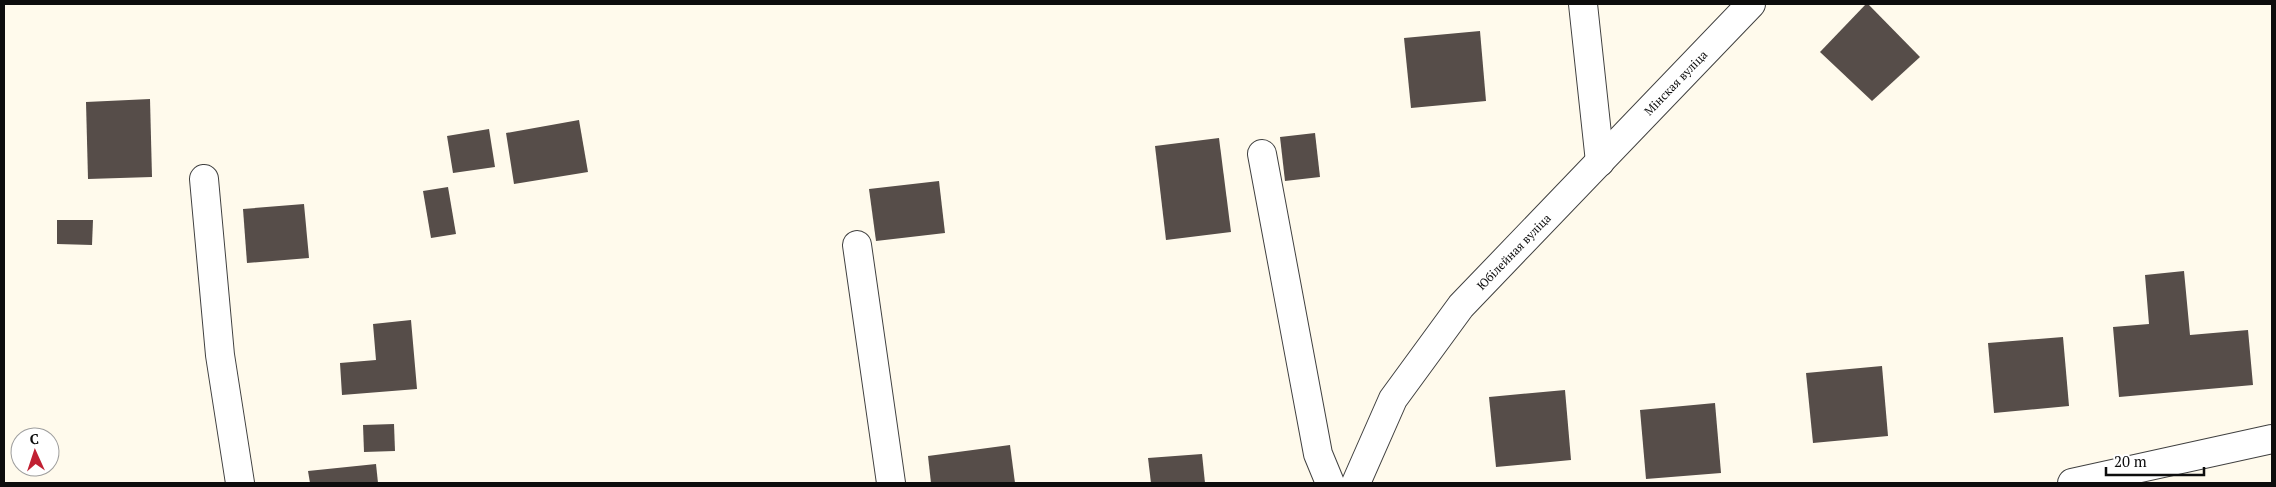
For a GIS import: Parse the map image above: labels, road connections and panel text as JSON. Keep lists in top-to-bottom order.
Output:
{
  "streets": {
    "street": ["Мінская вуліца", "Юбілейная вуліца"]
  },
  "crossings": [
    ["Мінская вуліца", "Юбілейная вуліца"]
  ],
  "scale_bar": "20 m",
  "north": "top"
}
